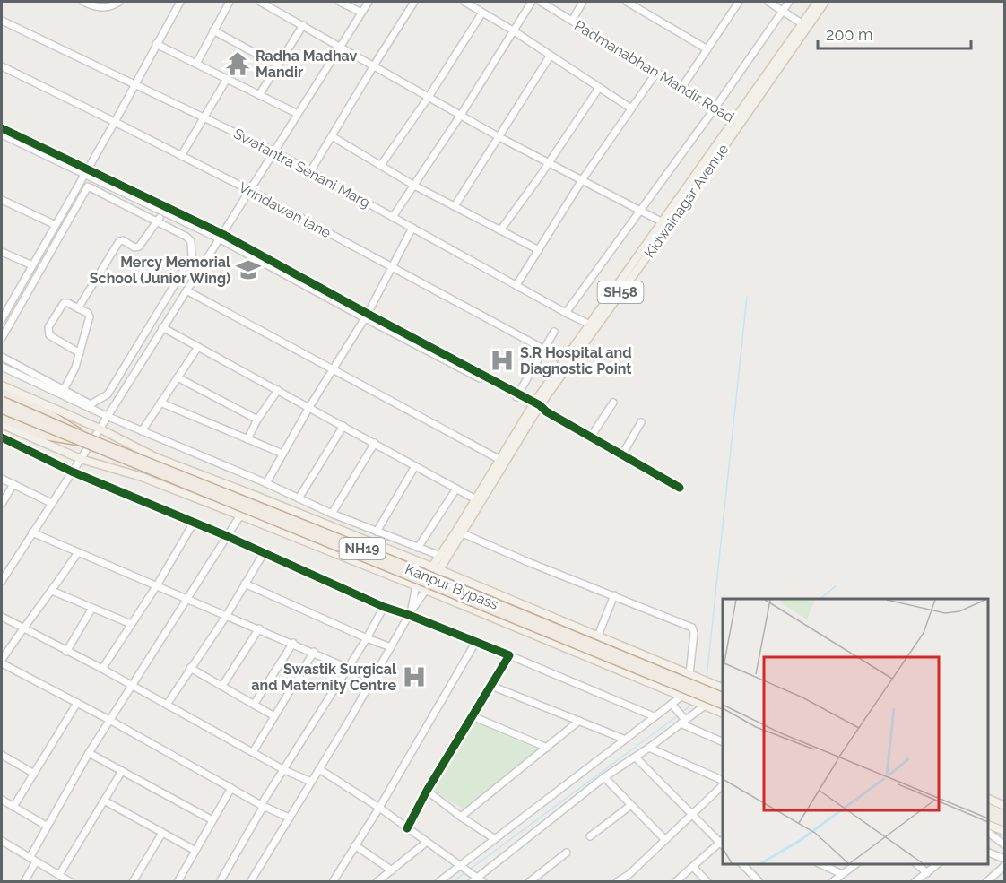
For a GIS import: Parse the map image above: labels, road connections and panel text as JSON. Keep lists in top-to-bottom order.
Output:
{
  "streets": {
    "highway": ["NH19", "Kanpur Bypass"],
    "main road": ["Kidwainagar Avenue", "SH58"],
    "street": ["Padmanabhan Mandir Road", "Swatantra Senani Marg", "Vrindawan lane"]
  },
  "crossings": [
    ["Padmanabhan Mandir Road", "Kidwainagar Avenue"],
    ["Swatantra Senani Marg", "Kidwainagar Avenue"],
    ["Kidwainagar Avenue", "Vrindawan lane"]
  ],
  "places": {
    "temple": ["Radha Madhav Mandir"],
    "school or university": ["Mercy Memorial School (Junior Wing)"],
    "hospital": ["S.R Hospital and Diagnostic Point", "Swastik Surgical and Maternity Centre"]
  },
  "scale_bar": "200 m"
}
